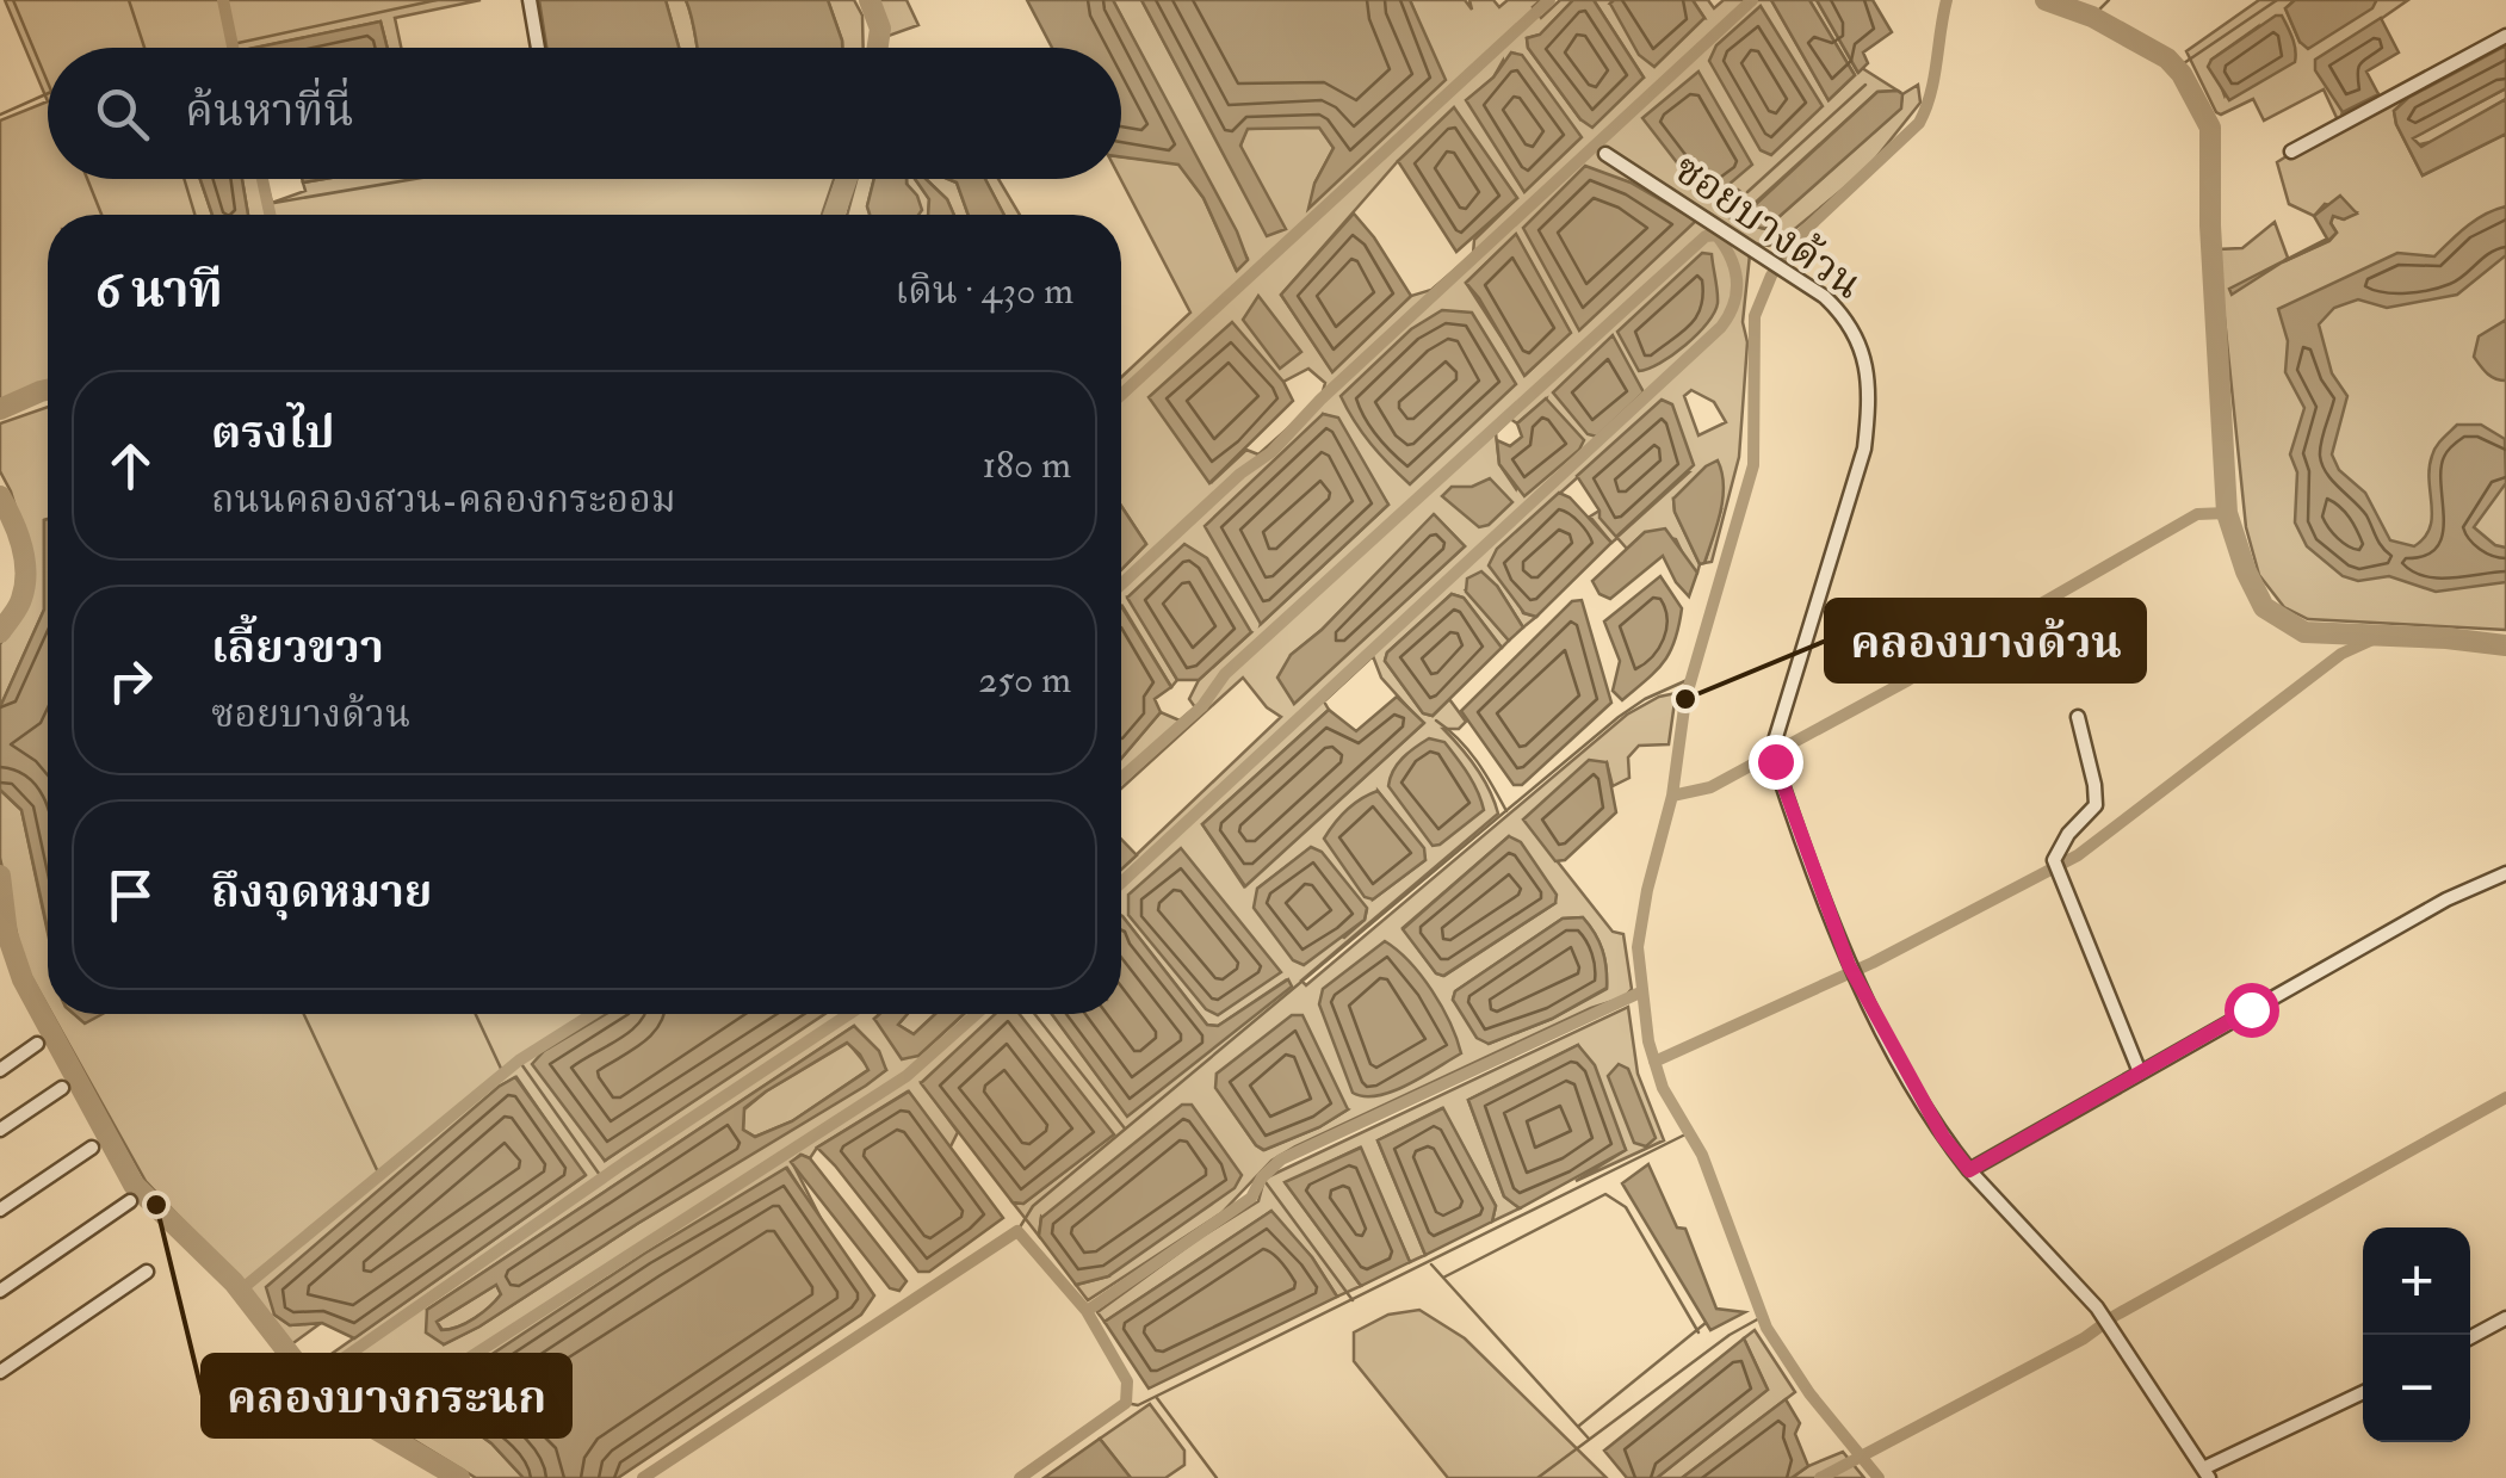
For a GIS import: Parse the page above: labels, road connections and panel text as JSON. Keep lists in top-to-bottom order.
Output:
{
  "streets": {
    "street": ["ซอยบางด้วน"]
  },
  "places": ["คลองบางด้วน", "คลองบางกระนก"],
  "page": {
    "search": "ค้นหาที่นี่",
    "heading": ["6 นาที", "เดิน · 430 m"],
    "list": [
      ["ตรงไป", "ถนนคลองสวน-คลองกระออม", "180 m"],
      ["เลี้ยวขวา", "ซอยบางด้วน", "250 m"],
      "ถึงจุดหมาย"
    ],
    "map_buttons": ["+", "−"]
  }
}
